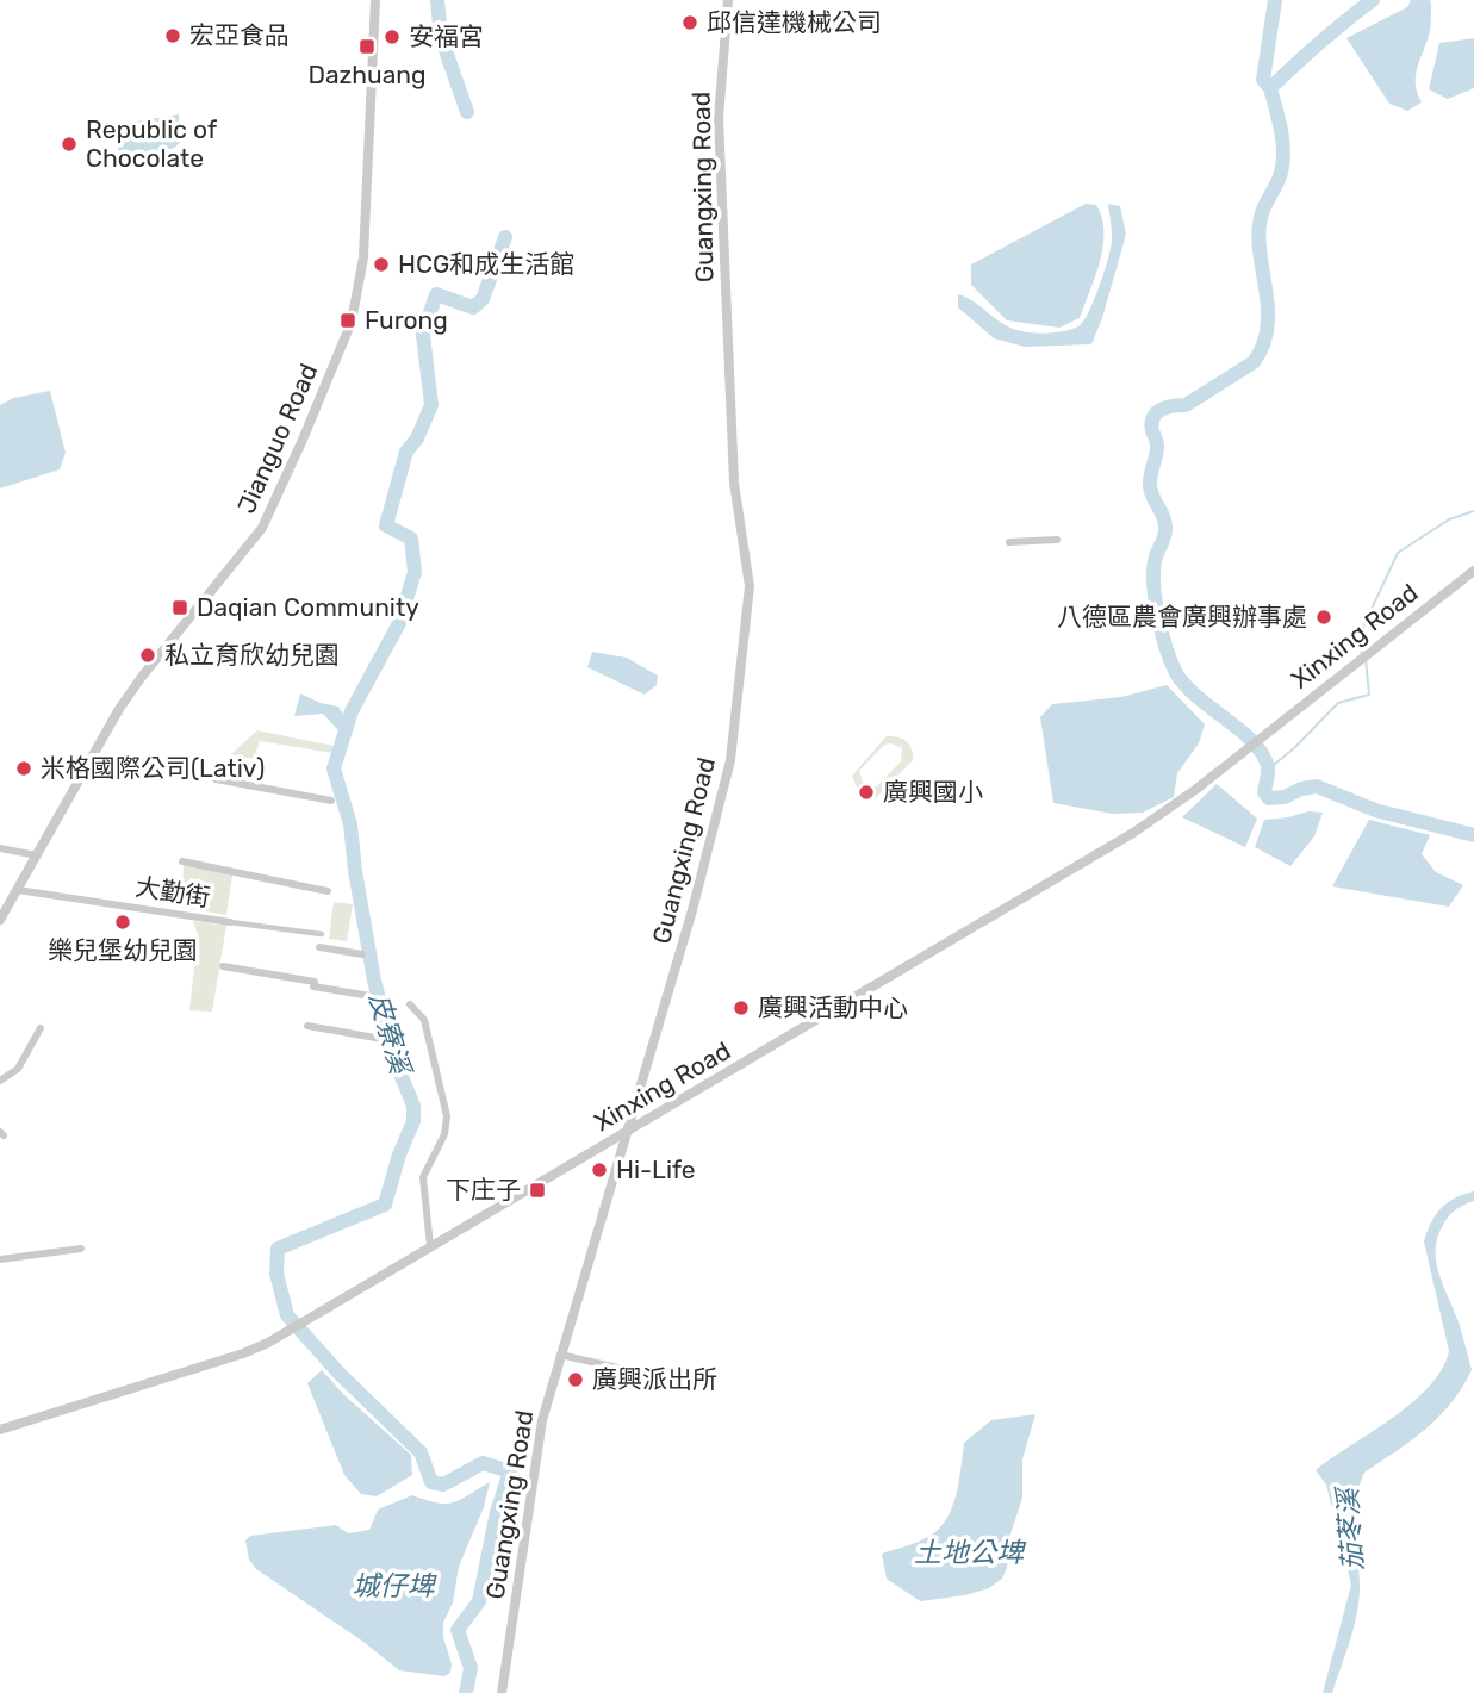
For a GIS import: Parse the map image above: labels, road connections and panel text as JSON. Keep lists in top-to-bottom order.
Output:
{
  "streets": {
    "street": [
      "Guangxing Road",
      "Jianguo Road",
      "Xinxing Road",
      "大勤街"
    ]
  },
  "crossings": [
    ["Guangxing Road", "Xinxing Road"],
    ["Jianguo Road", "大勤街"]
  ],
  "water": [
    "皮寮溪",
    "茄苳溪",
    "土地公埤",
    "城仔埤"
  ],
  "places": {
    "other": [
      "邱信達機械公司",
      "宏亞食品",
      "安福宮",
      "Republic of Chocolate",
      "HCG和成生活館",
      "八德區農會廣興辦事處",
      "私立育欣幼兒園",
      "米格國際公司(Lativ)",
      "廣興國小",
      "樂兒堡幼兒園",
      "廣興活動中心",
      "Hi-Life",
      "廣興派出所"
    ],
    "transit": [
      "Dazhuang",
      "Furong",
      "Daqian Community",
      "下庄子"
    ]
  }
}
